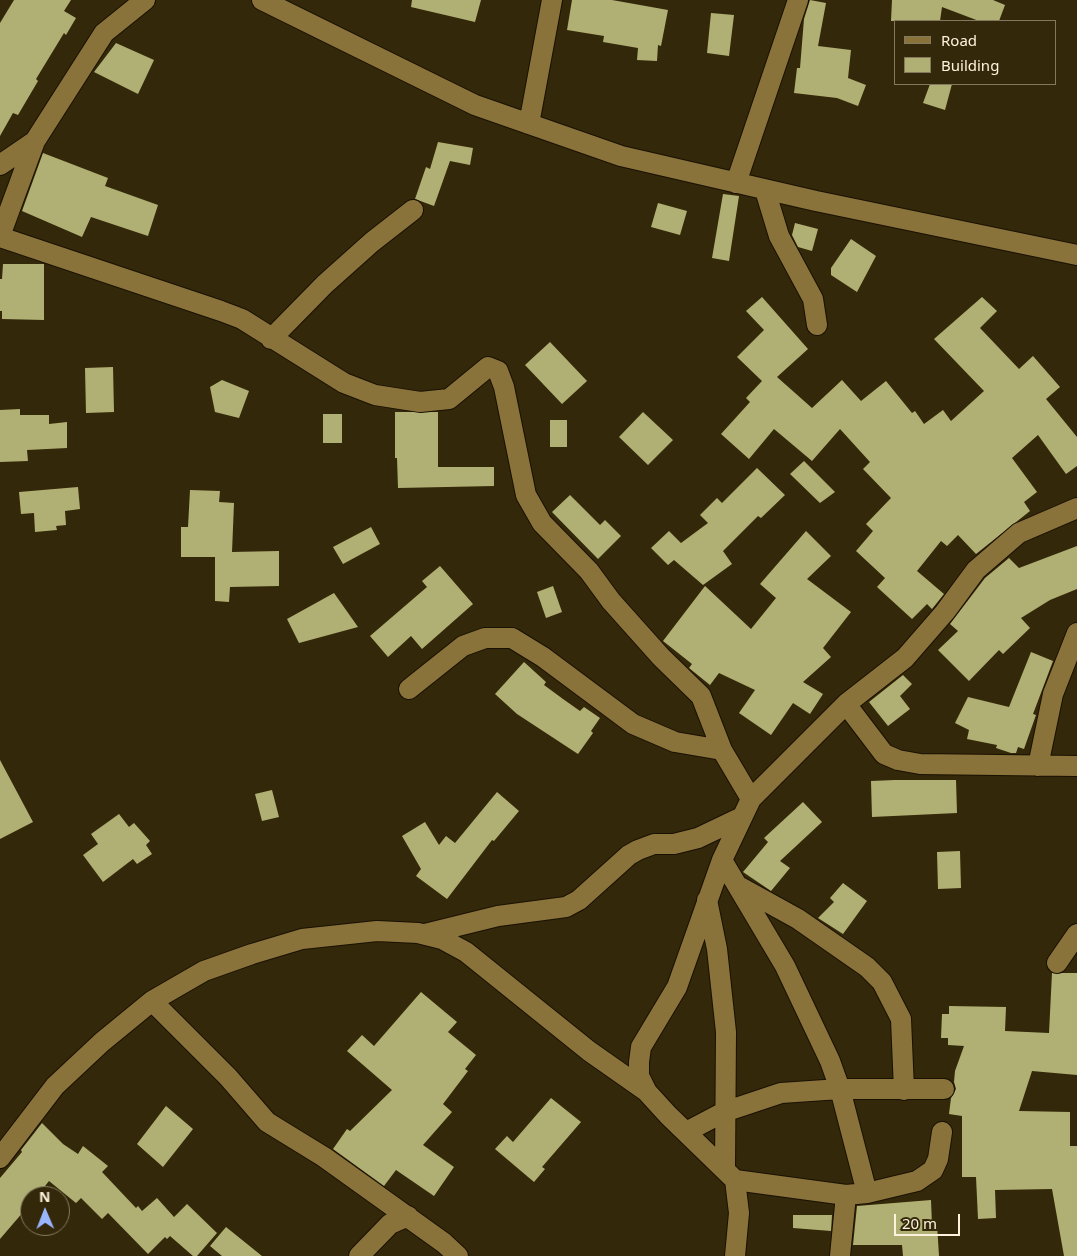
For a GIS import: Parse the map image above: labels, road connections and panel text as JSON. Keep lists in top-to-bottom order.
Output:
{
  "legend": ["Road", "Building"],
  "scale_bar": "20 m",
  "north": "top"
}
